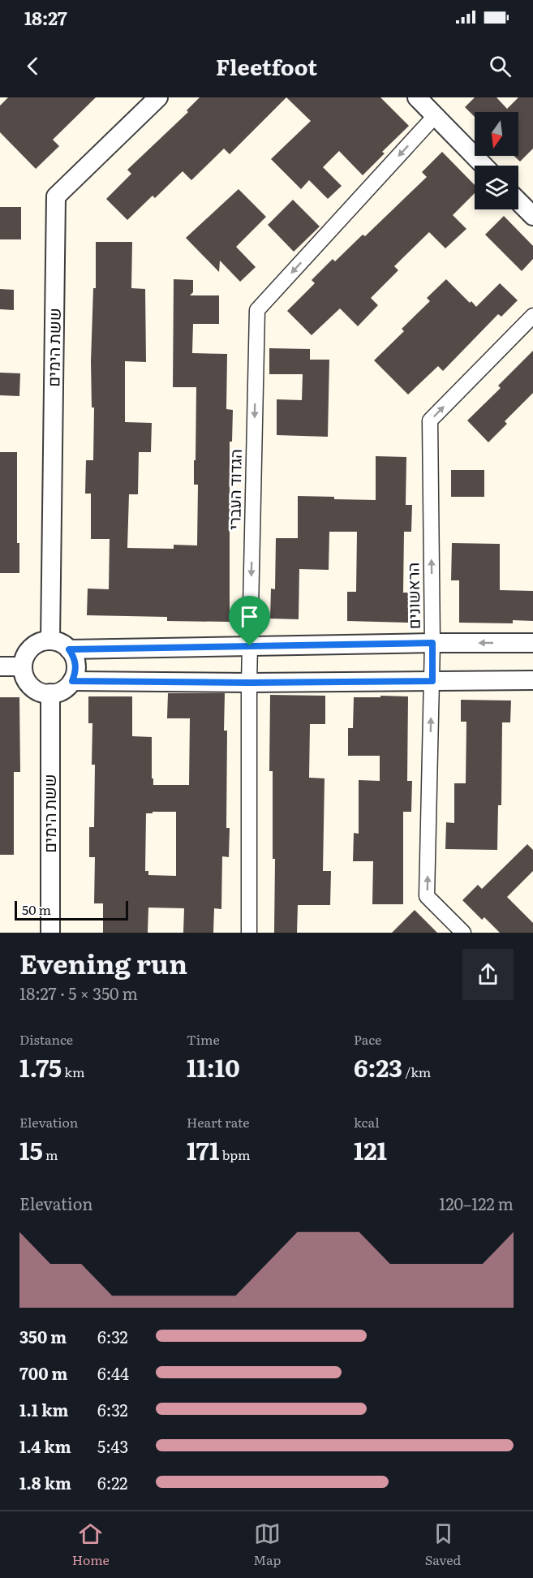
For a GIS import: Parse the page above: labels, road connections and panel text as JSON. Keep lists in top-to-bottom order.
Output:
{
  "streets": {
    "street": ["ששת הימים", "הגדוד העברי", "הראשונים"]
  },
  "one_way": ["הגדוד העברי", "הראשונים"],
  "scale_bar": "50 m",
  "north": "bottom",
  "page": {
    "status": "18:27",
    "header": "Fleetfoot",
    "scale": "50 m",
    "heading": ["Evening run", "18:27 · 5 × 350 m"],
    "stats": [
      ["Distance", "1.75 km"],
      ["Time", "11:10"],
      ["Pace", "6:23 /km"],
      ["Elevation", "15 m"],
      ["Heart rate", "171 bpm"],
      ["kcal", "121"]
    ],
    "chart": ["Elevation", "120–122 m"],
    "list": [
      {
        "name": "350 m",
        "note": "6:32"
      },
      {
        "name": "700 m",
        "note": "6:44"
      },
      {
        "name": "1.1 km",
        "note": "6:32"
      },
      {
        "name": "1.4 km",
        "note": "5:43"
      },
      {
        "name": "1.8 km",
        "note": "6:22"
      }
    ],
    "tabs": ["Home", "Map", "Saved"]
  }
}
